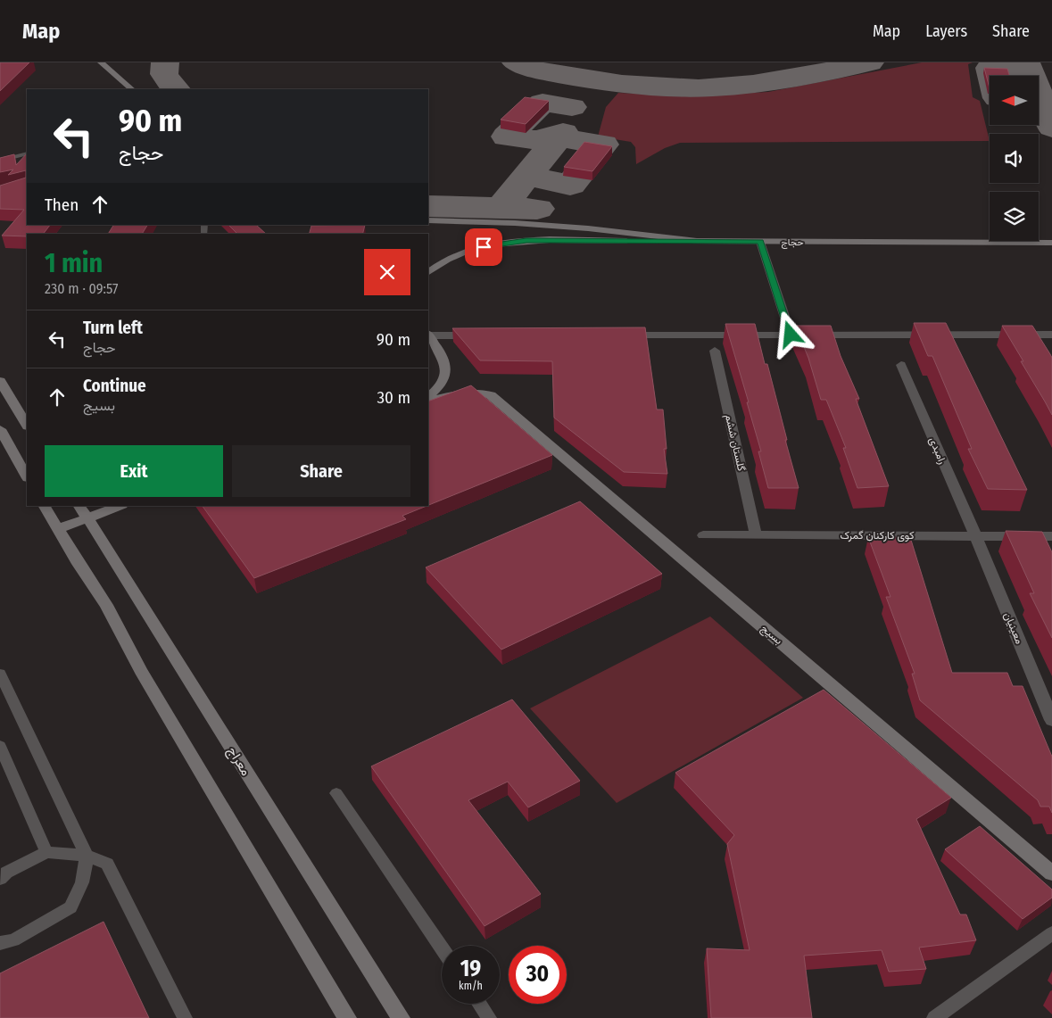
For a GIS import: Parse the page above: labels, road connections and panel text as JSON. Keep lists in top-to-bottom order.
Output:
{
  "streets": {
    "main road": ["حجاج", "بسیج", "معراج"],
    "street": [
      "گلستان ششم",
      "رامبدی",
      "کوی کارکنان گمرک",
      "معینیان"
    ]
  },
  "crossings": [
    ["گلستان ششم", "کوی کارکنان گمرک"],
    ["رامبدی", "کوی کارکنان گمرک"],
    ["رامبدی", "معینیان"],
    ["کوی کارکنان گمرک", "معینیان"]
  ],
  "north": "left",
  "page": {
    "header": "Map",
    "nav": ["Map", "Layers", "Share"],
    "turn": ["90 m", "حجاج"],
    "then": "Then",
    "heading": ["1 min", "230 m · 09:57"],
    "list": [
      {
        "name": "Turn left",
        "note": "حجاج",
        "value": "90 m"
      },
      {
        "name": "Continue",
        "note": "بسیج",
        "value": "30 m"
      }
    ],
    "buttons": ["Exit", "Share"],
    "speed": "19 km/h",
    "limit": "30"
  }
}
